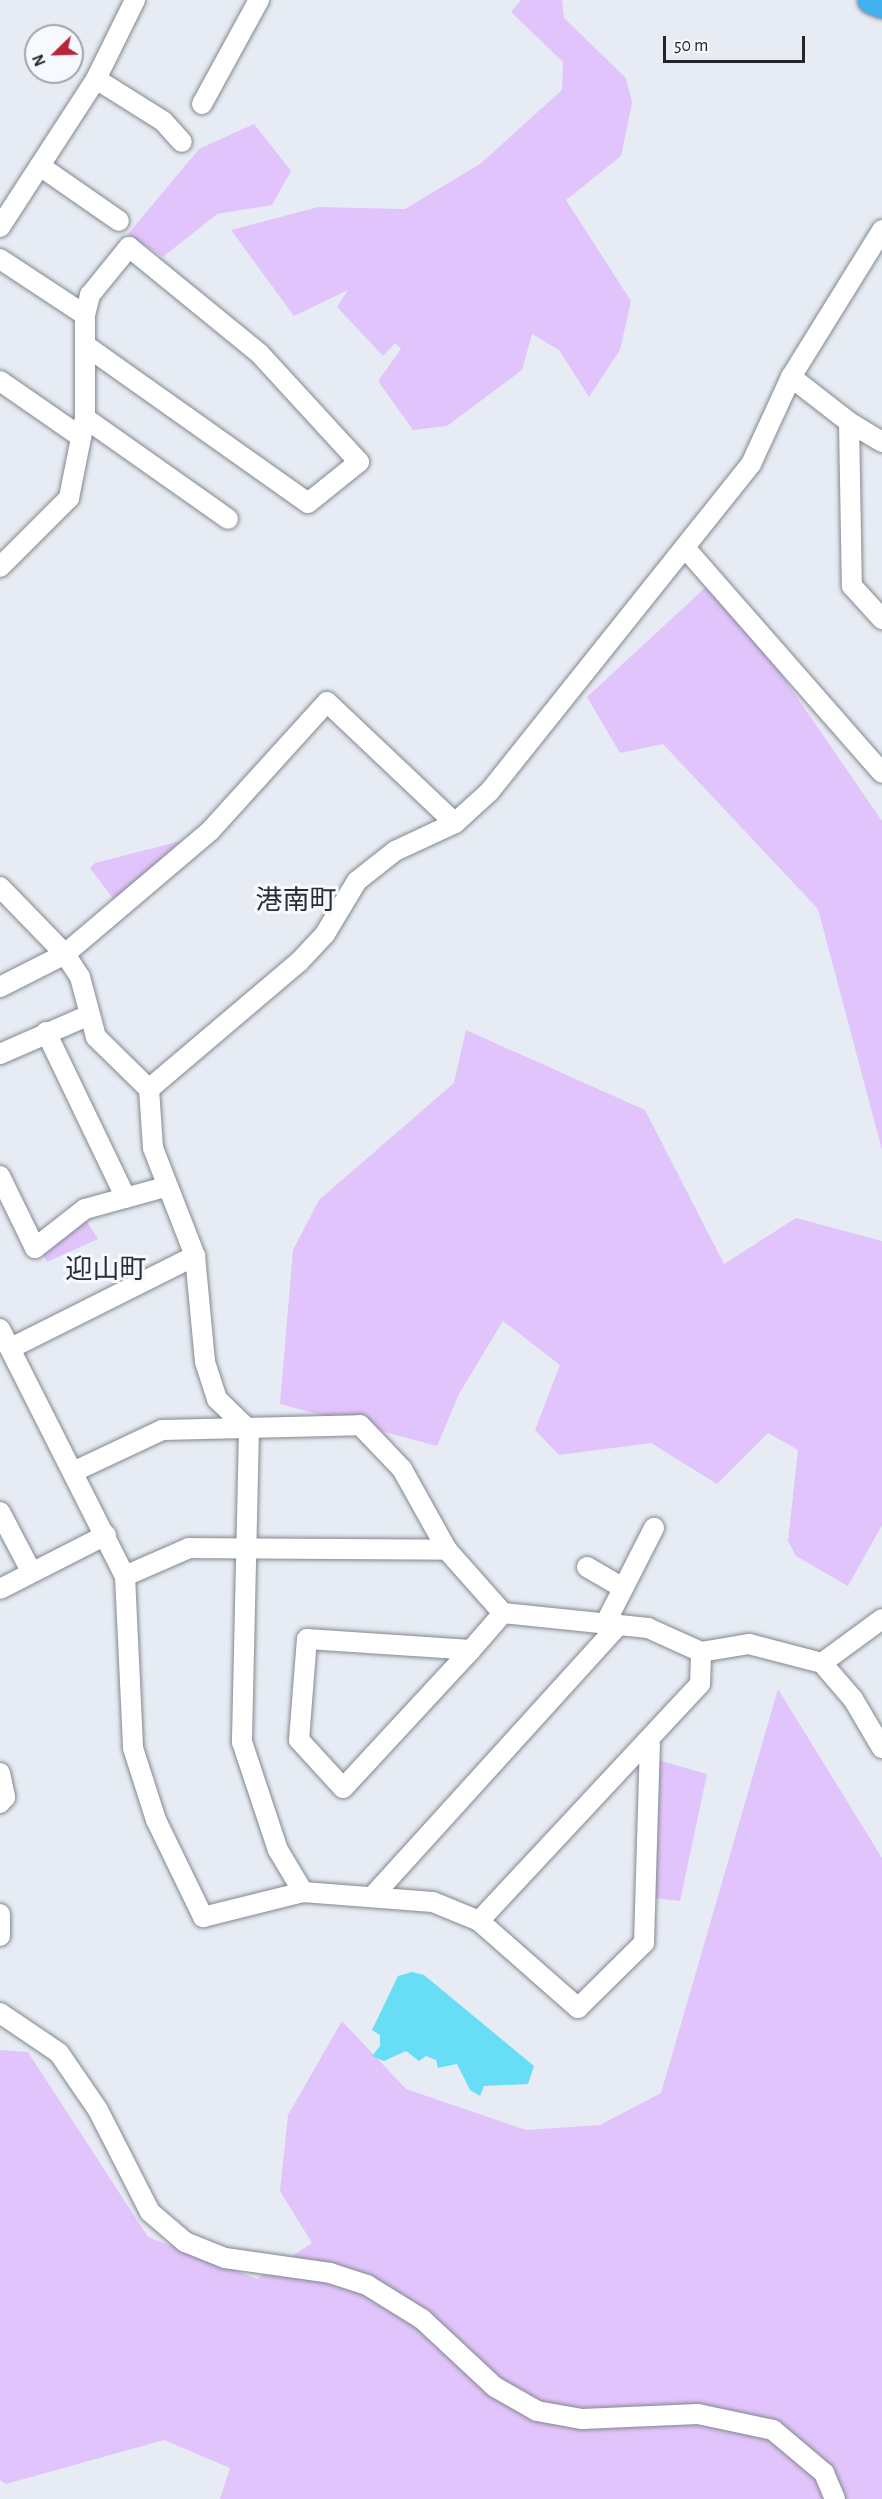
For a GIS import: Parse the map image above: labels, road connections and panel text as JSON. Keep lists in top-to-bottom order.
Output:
{
  "districts": ["港南町", "迎山町"],
  "scale_bar": "50 m",
  "north": "bottom left"
}
